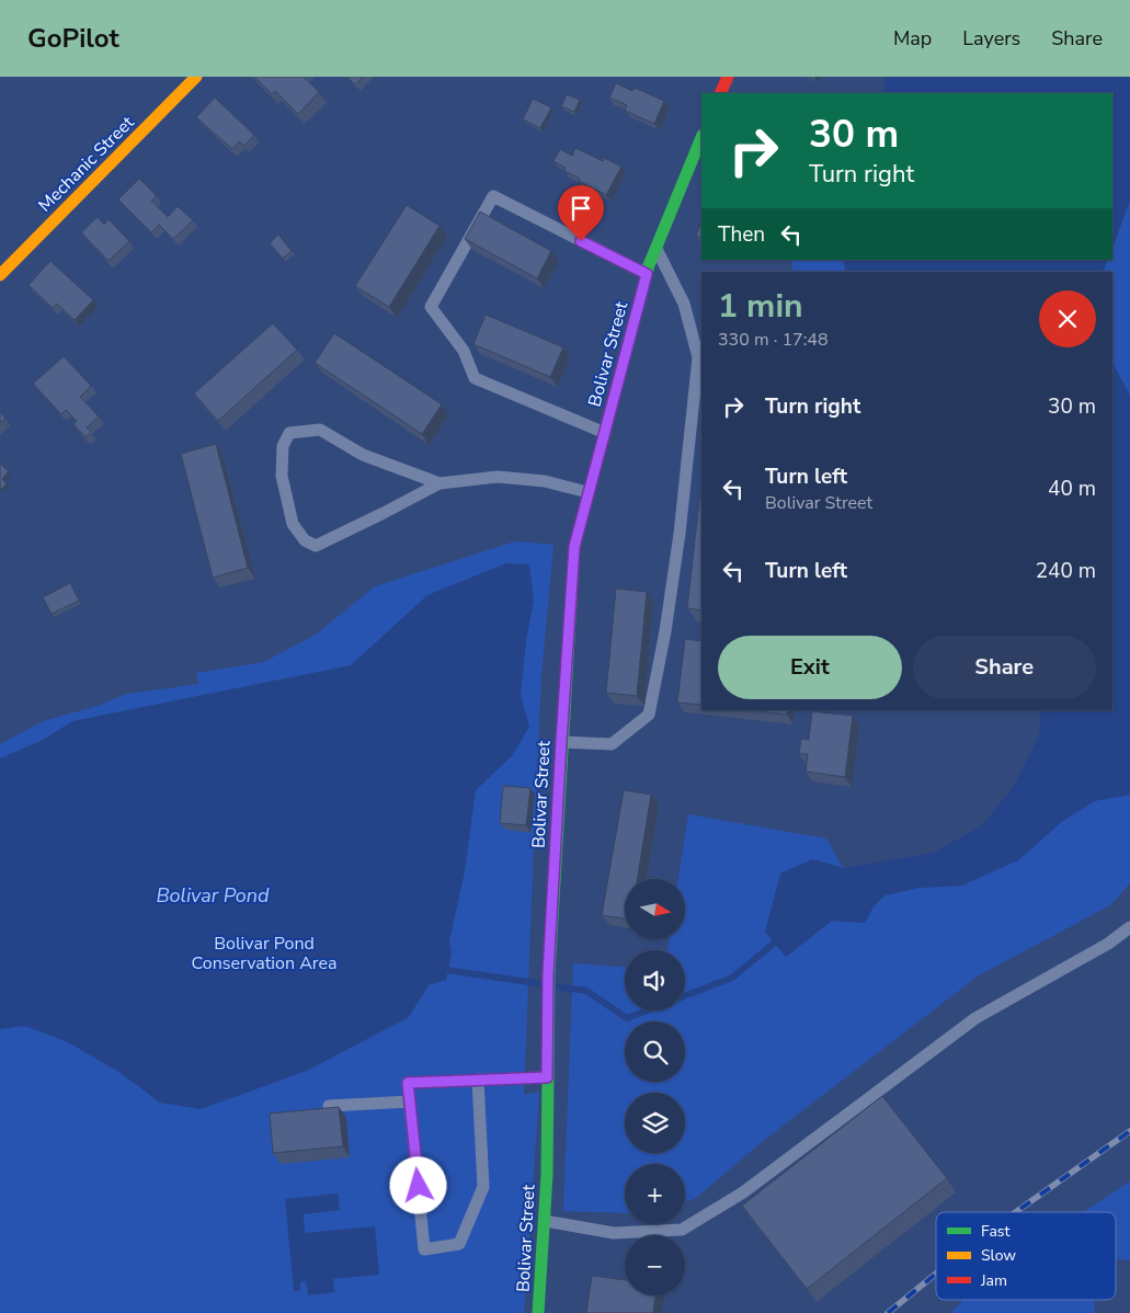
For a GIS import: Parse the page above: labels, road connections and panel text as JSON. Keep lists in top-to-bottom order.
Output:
{
  "streets": {
    "street": ["Mechanic Street", "Bolivar Street"]
  },
  "water": ["Bolivar Pond"],
  "parks": ["Bolivar Pond Conservation Area"],
  "legend": ["Fast", "Slow", "Jam"],
  "north": "right",
  "page": {
    "header": "GoPilot",
    "nav": ["Map", "Layers", "Share"],
    "turn": ["30 m", "Turn right"],
    "then": "Then",
    "heading": ["1 min", "330 m · 17:48"],
    "list": [
      {
        "name": "Turn right",
        "value": "30 m"
      },
      {
        "name": "Turn left",
        "note": "Bolivar Street",
        "value": "40 m"
      },
      {
        "name": "Turn left",
        "value": "240 m"
      }
    ],
    "buttons": ["Exit", "Share"],
    "map_buttons": ["+", "−"]
  }
}
